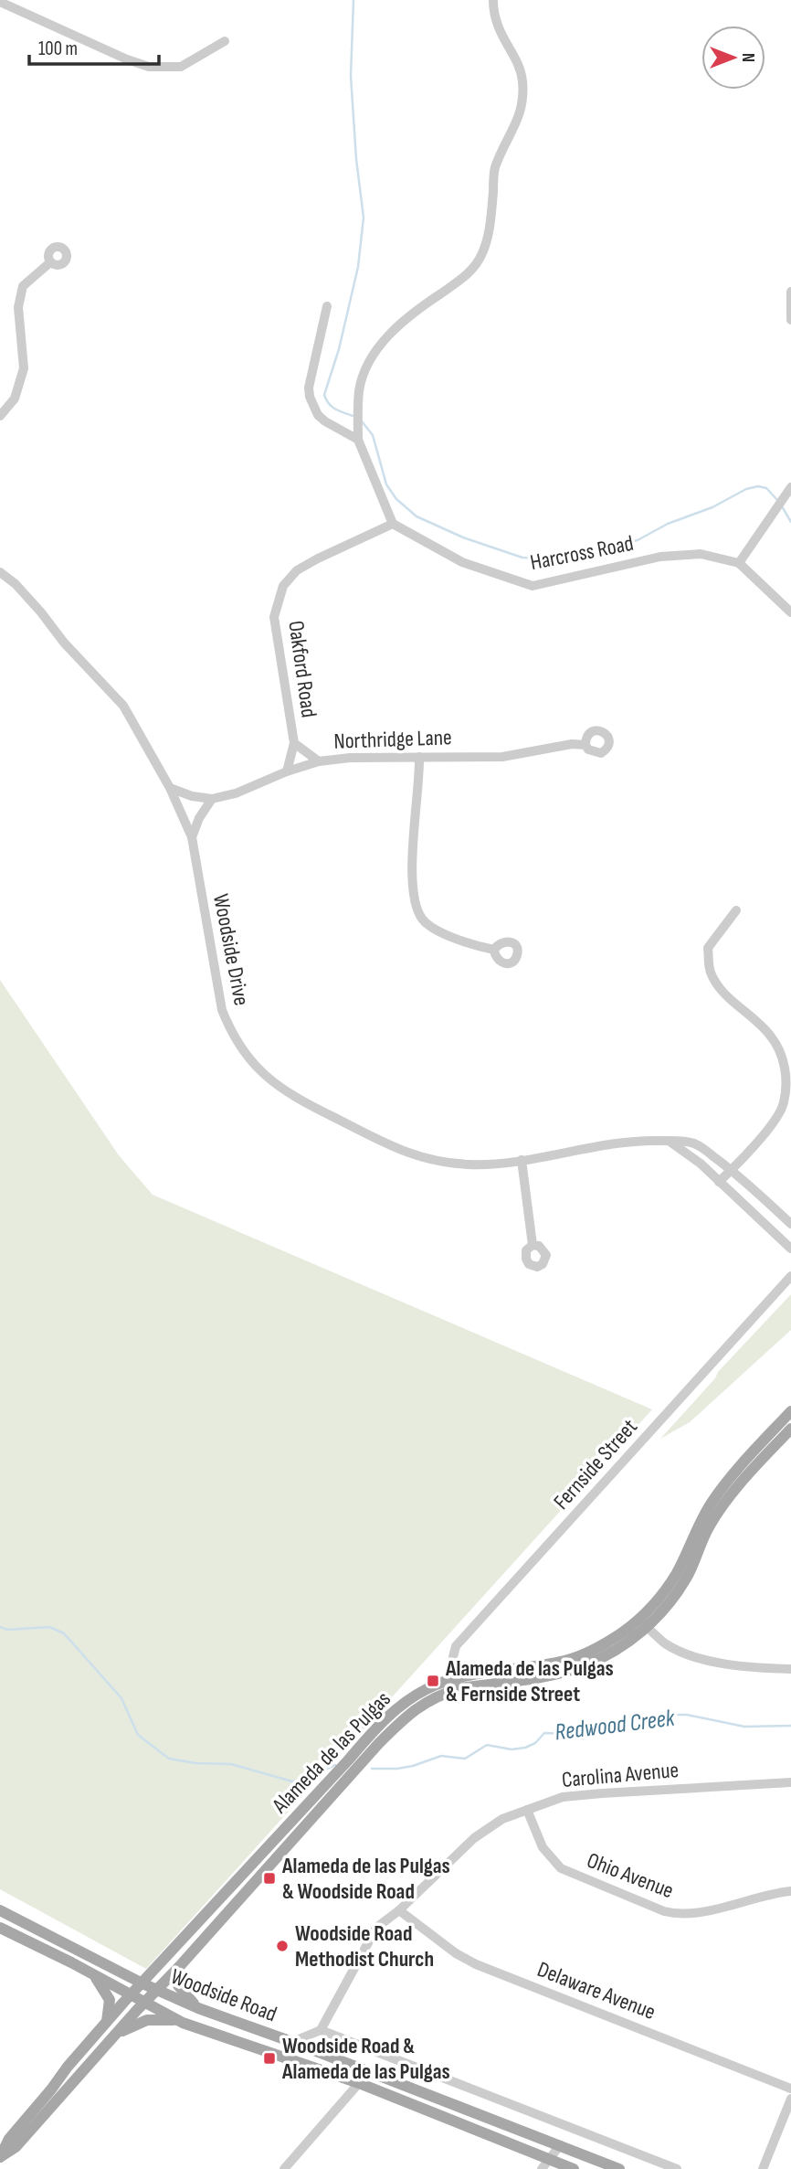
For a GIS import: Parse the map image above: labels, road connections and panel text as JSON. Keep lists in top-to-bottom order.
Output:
{
  "streets": {
    "main road": ["Alameda de las Pulgas", "Woodside Road"],
    "street": [
      "Harcross Road",
      "Oakford Road",
      "Northridge Lane",
      "Woodside Drive",
      "Fernside Street",
      "Carolina Avenue",
      "Ohio Avenue",
      "Delaware Avenue"
    ]
  },
  "crossings": [
    ["Harcross Road", "Oakford Road"],
    ["Oakford Road", "Northridge Lane"],
    ["Northridge Lane", "Woodside Drive"],
    ["Fernside Street", "Alameda de las Pulgas"],
    ["Alameda de las Pulgas", "Woodside Road"],
    ["Carolina Avenue", "Ohio Avenue"],
    ["Carolina Avenue", "Delaware Avenue"]
  ],
  "water": ["Redwood Creek"],
  "places": {
    "transit": ["Alameda de las Pulgas & Fernside Street", "Alameda de las Pulgas & Woodside Road", "Woodside Road & Alameda de las Pulgas"],
    "other": ["Woodside Road Methodist Church"]
  },
  "scale_bar": "100 m",
  "north": "right"
}
